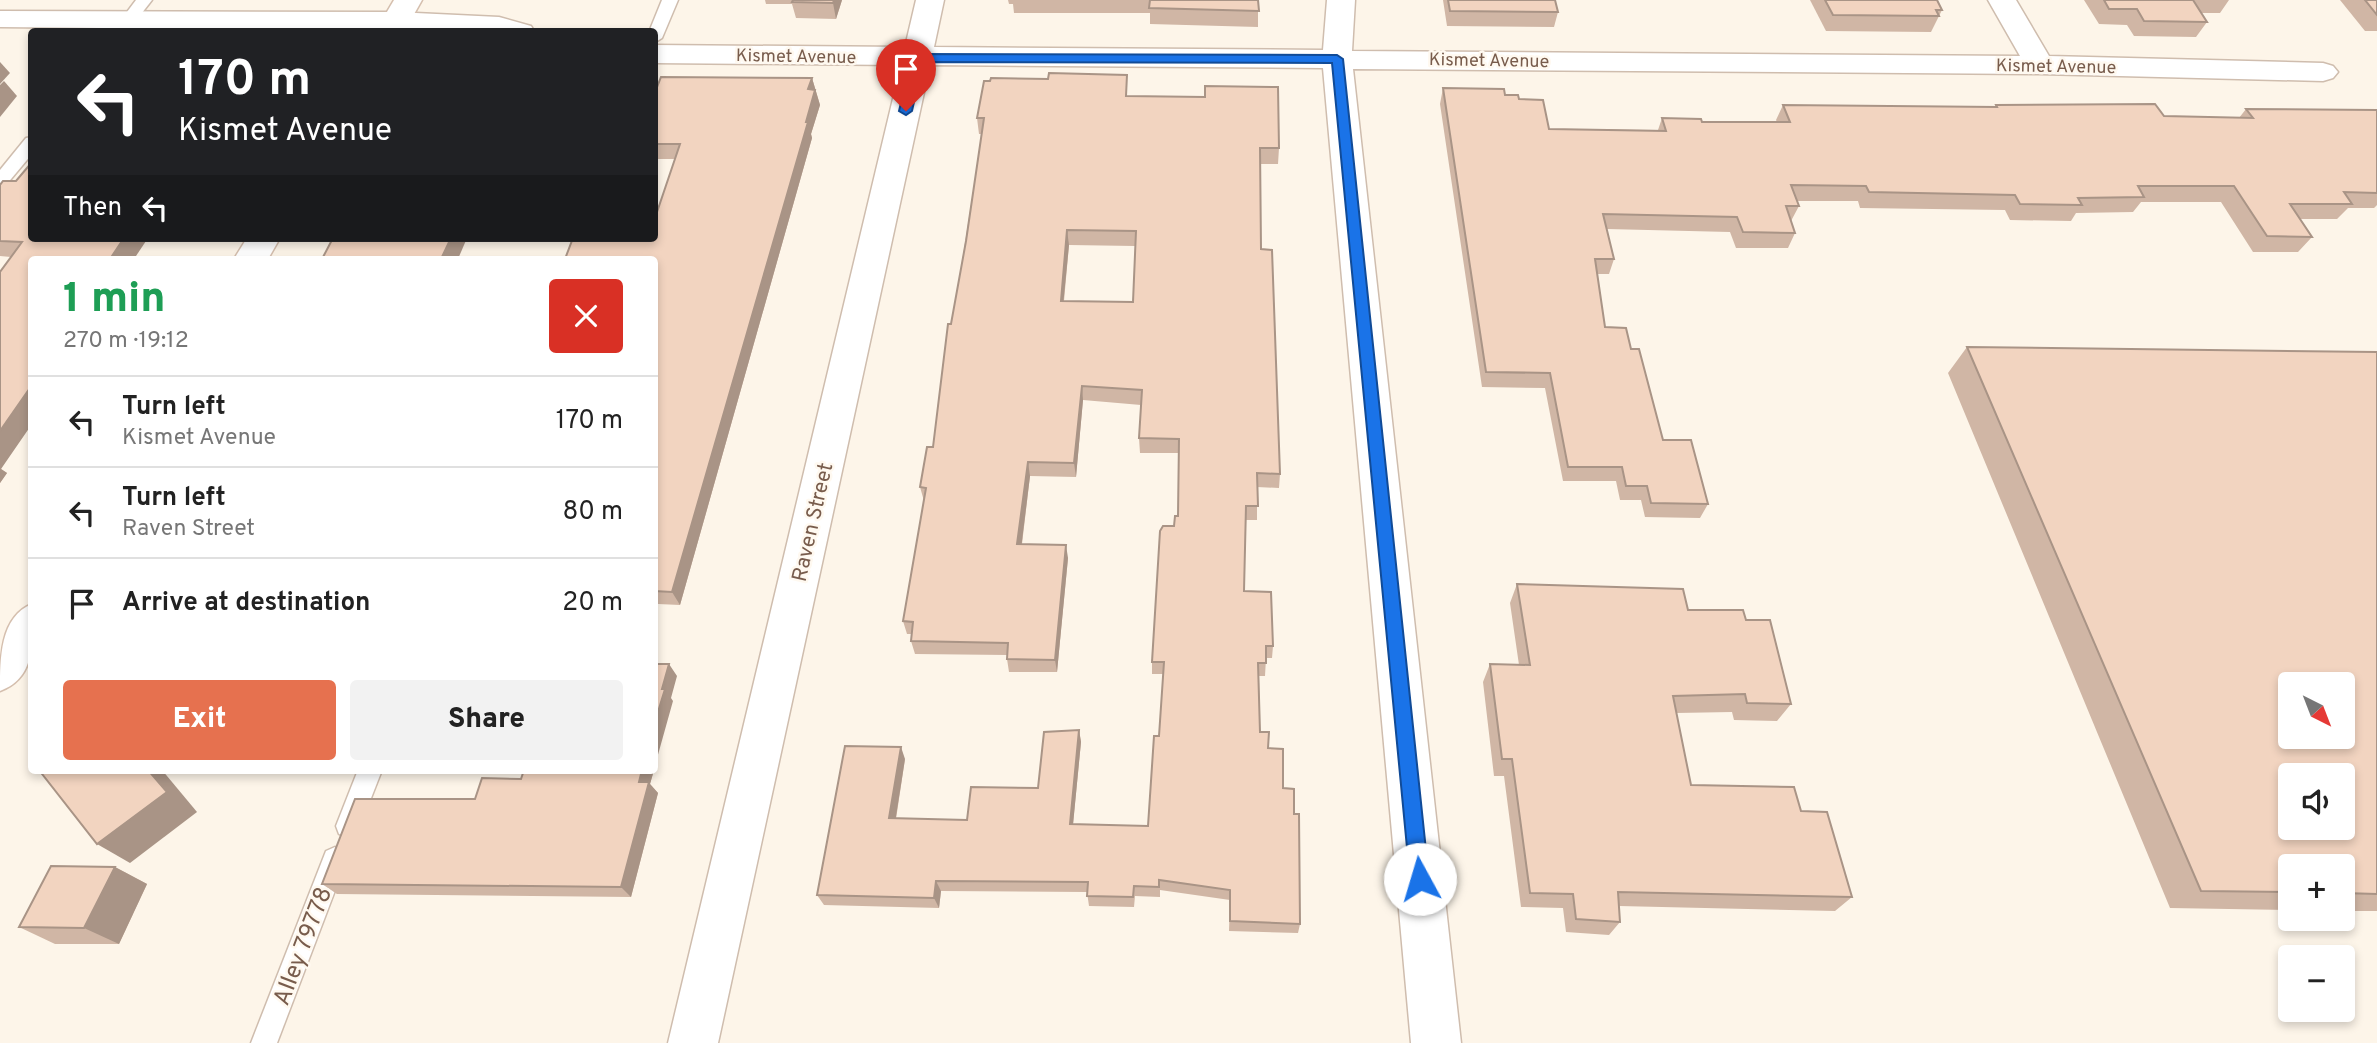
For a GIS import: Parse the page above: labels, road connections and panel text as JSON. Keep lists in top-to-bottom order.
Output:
{
  "streets": {
    "street": ["Kismet Avenue", "Raven Street"],
    "lane": ["Alley 79778"]
  },
  "crossings": [
    ["Kismet Avenue", "Raven Street"]
  ],
  "north": "bottom right",
  "page": {
    "turn": ["170 m", "Kismet Avenue"],
    "then": "Then",
    "heading": ["1 min", "270 m · 19:12"],
    "list": [
      {
        "name": "Turn left",
        "note": "Kismet Avenue",
        "value": "170 m"
      },
      {
        "name": "Turn left",
        "note": "Raven Street",
        "value": "80 m"
      },
      {
        "name": "Arrive at destination",
        "value": "20 m"
      }
    ],
    "buttons": ["Exit", "Share"],
    "map_buttons": ["+", "−"]
  }
}
